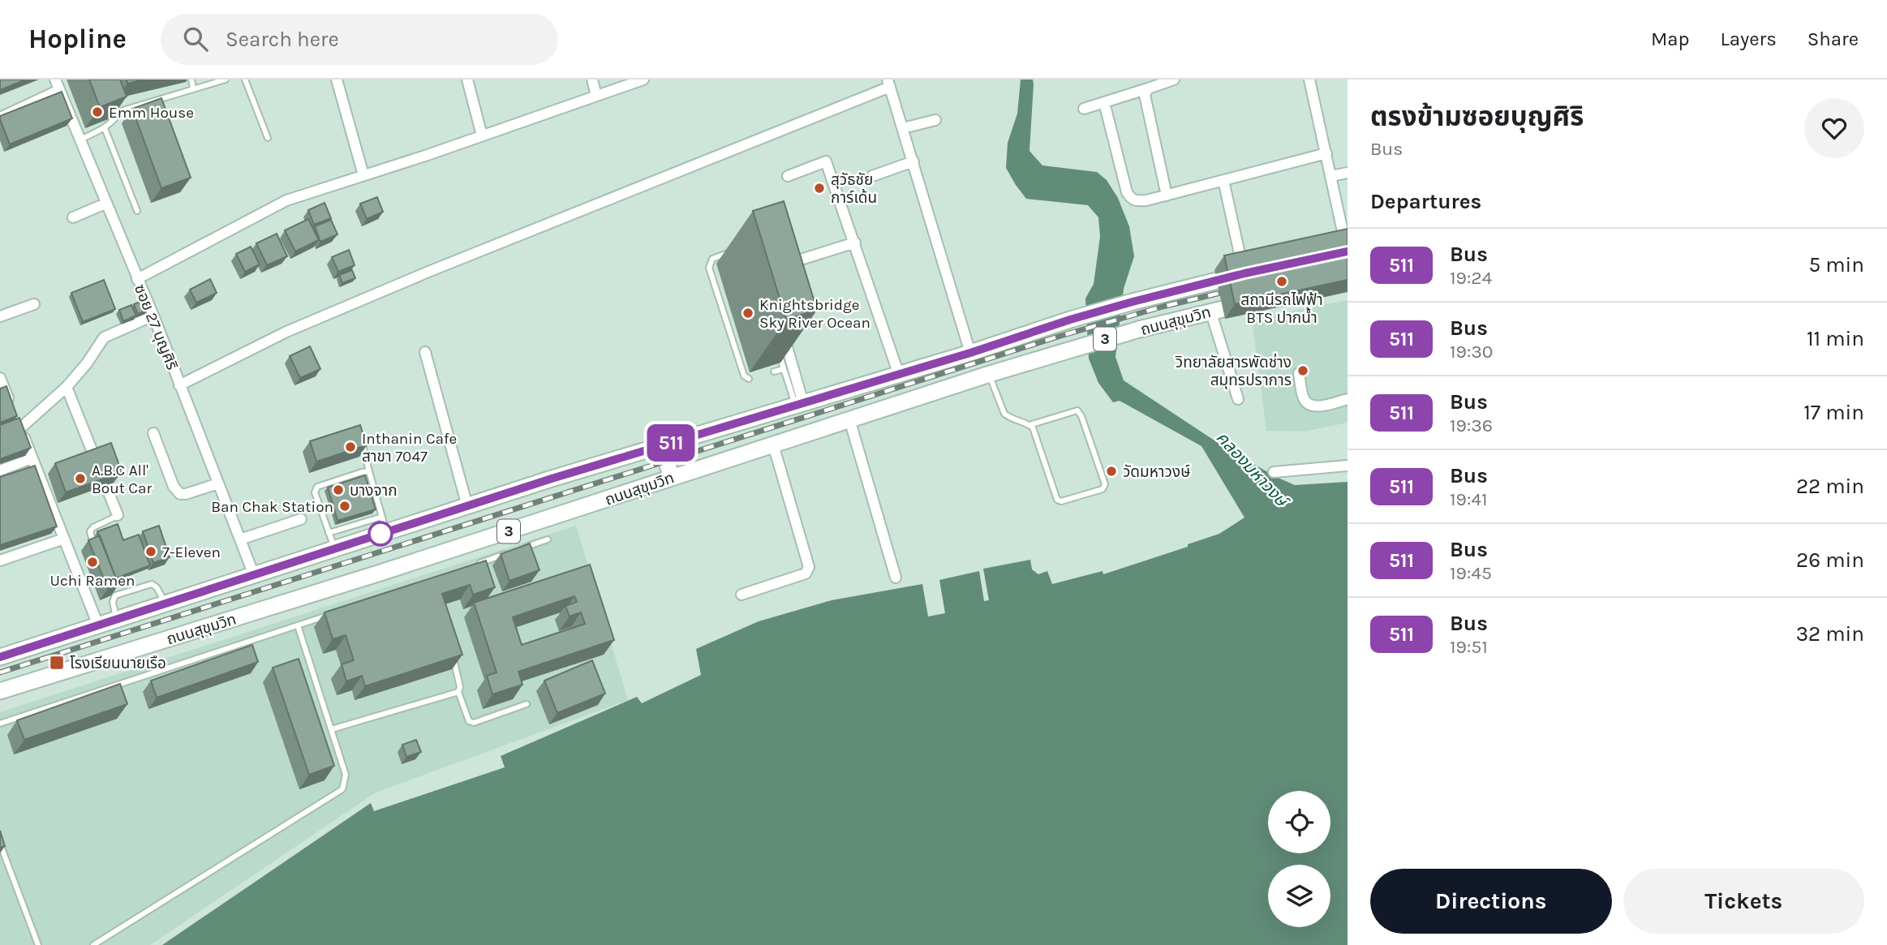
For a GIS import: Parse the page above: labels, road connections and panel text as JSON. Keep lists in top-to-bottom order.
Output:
{
  "streets": {
    "highway": ["ถนนสุขุมวิท", "3"],
    "street": ["ซอย 27 บุญศิริ"]
  },
  "crossings": [
    ["ถนนสุขุมวิท", "ซอย 27 บุญศิริ"]
  ],
  "water": ["คลองมหาวงษ์"],
  "places": {
    "other": [
      "Emm House",
      "สุวัธชัย การ์เด้น",
      "สถานีรถไฟฟ้า BTS ปากน้ำ",
      "Knightsbridge Sky River Ocean",
      "วิทยาลัยสารพัดช่าง สมุทรปราการ",
      "Inthanin Cafe สาขา 7047",
      "วัดมหาวงษ์",
      "A.B.C All' Bout Car",
      "บางจาก",
      "Ban Chak Station",
      "7-Eleven",
      "Uchi Ramen"
    ],
    "transit": ["โรงเรียนนายเรือ"]
  },
  "lines": ["bus line 511"],
  "page": {
    "header": "Hopline",
    "search": "Search here",
    "nav": ["Map", "Layers", "Share"],
    "on_map": "511",
    "heading": [
      ["ตรงข้ามซอยบุญศิริ", "Bus"],
      "Departures"
    ],
    "list": [
      {
        "mark": "511",
        "name": "Bus",
        "note": "19:24",
        "value": "5 min"
      },
      {
        "mark": "511",
        "name": "Bus",
        "note": "19:30",
        "value": "11 min"
      },
      {
        "mark": "511",
        "name": "Bus",
        "note": "19:36",
        "value": "17 min"
      },
      {
        "mark": "511",
        "name": "Bus",
        "note": "19:41",
        "value": "22 min"
      },
      {
        "mark": "511",
        "name": "Bus",
        "note": "19:45",
        "value": "26 min"
      },
      {
        "mark": "511",
        "name": "Bus",
        "note": "19:51",
        "value": "32 min"
      }
    ],
    "buttons": ["Directions", "Tickets"]
  }
}
